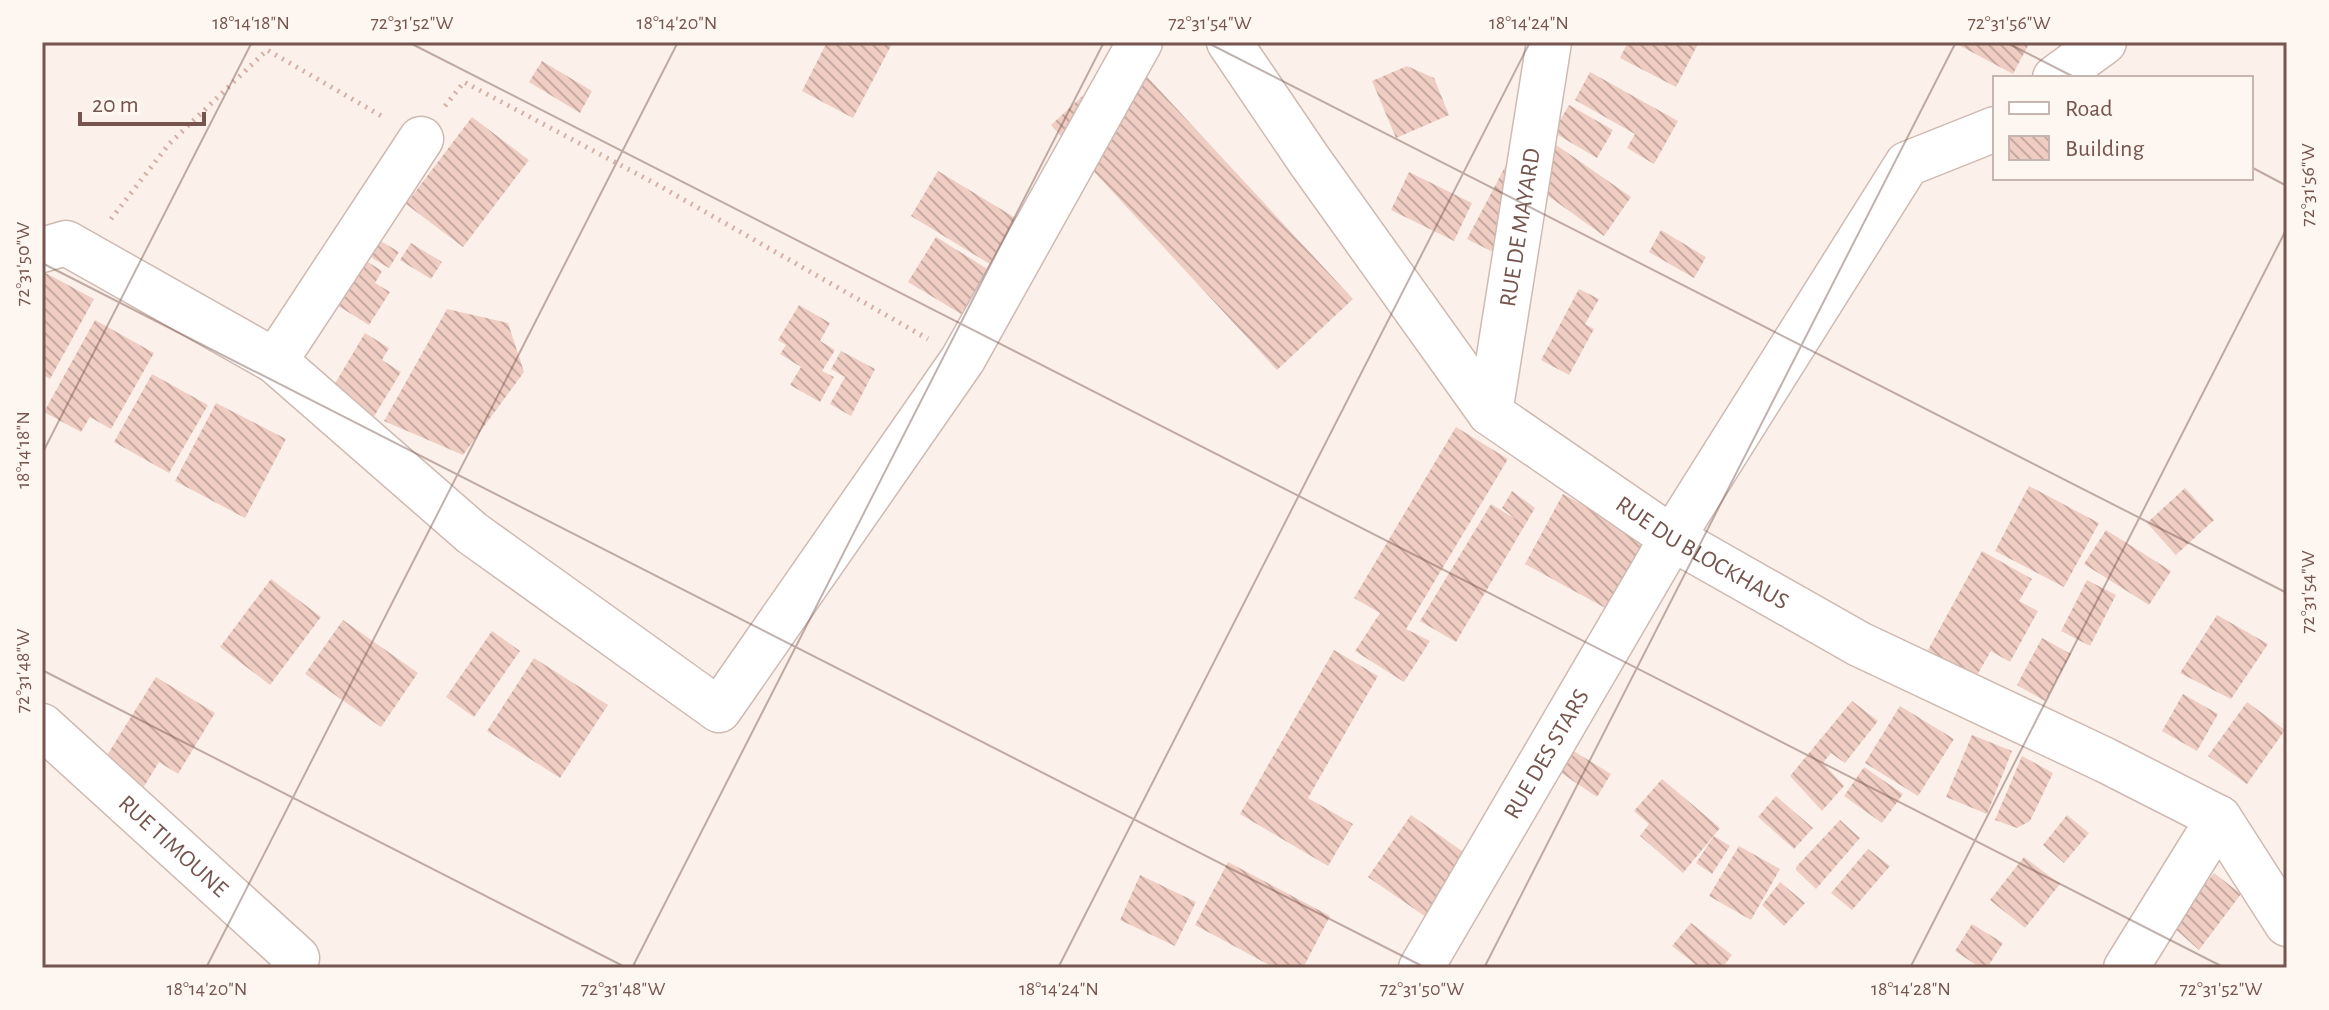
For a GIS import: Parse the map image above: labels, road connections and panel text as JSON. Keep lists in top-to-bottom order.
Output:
{
  "streets": {
    "street": [
      "RUE DE MAYARD",
      "RUE DU BLOCKHAUS",
      "RUE DES STARS",
      "RUE TIMOUNE"
    ]
  },
  "crossings": [
    ["RUE DE MAYARD", "RUE DU BLOCKHAUS"],
    ["RUE DU BLOCKHAUS", "RUE DES STARS"]
  ],
  "legend": ["Road", "Building"],
  "scale_bar": "20 m",
  "coordinates": [
    "18°14'18\"N",
    "72°31'52\"W",
    "18°14'20\"N",
    "72°31'54\"W",
    "18°14'24\"N",
    "72°31'56\"W",
    "72°31'50\"W",
    "72°31'48\"W",
    "18°14'28\"N"
  ]
}
